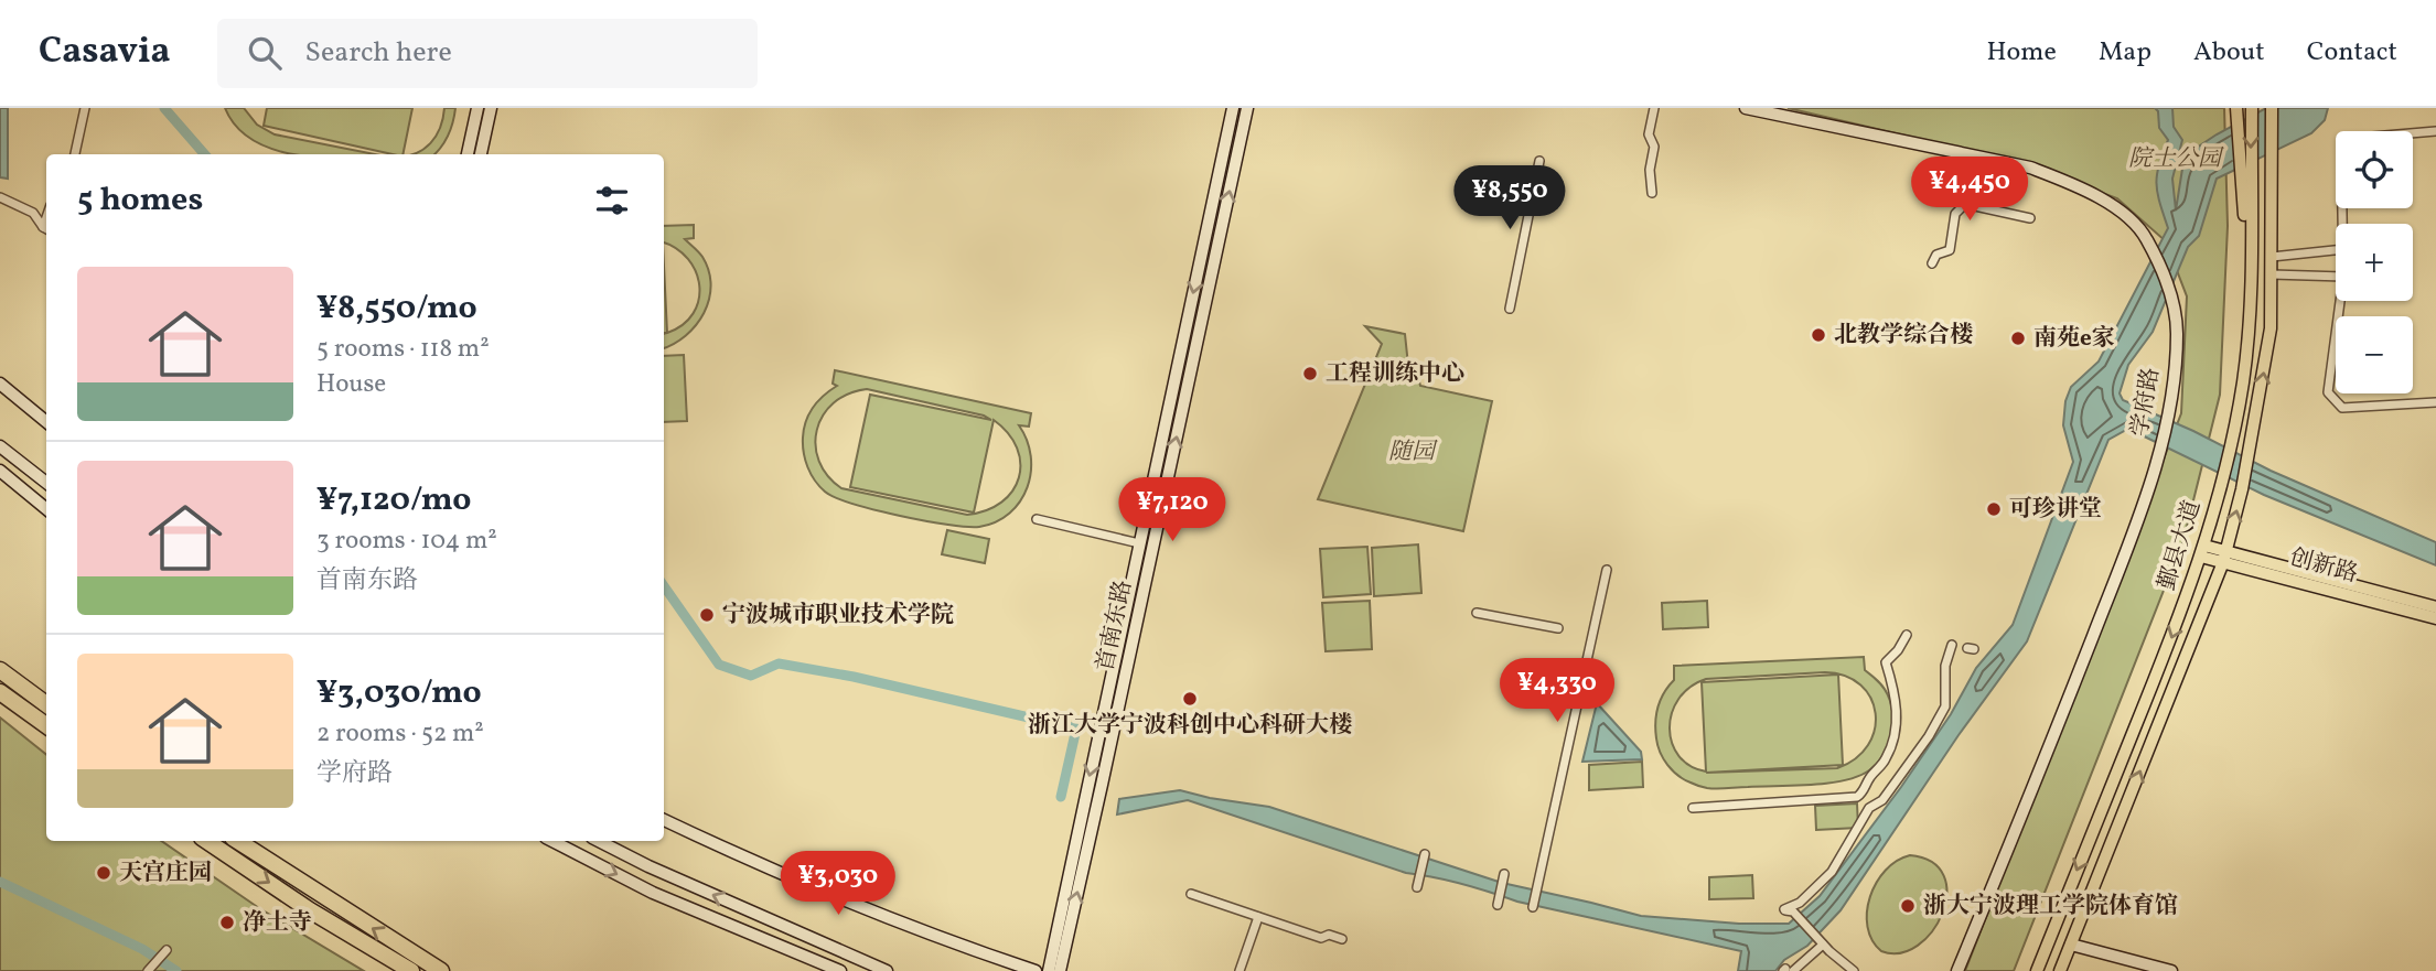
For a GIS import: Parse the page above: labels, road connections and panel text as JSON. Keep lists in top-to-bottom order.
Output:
{
  "streets": {
    "main road": [
      "学府路",
      "鄞县大道",
      "创新路",
      "首南东路"
    ]
  },
  "crossings": [
    ["鄞县大道", "创新路"]
  ],
  "parks": ["院士公园", "随园"],
  "places": [
    "北教学综合楼",
    "南苑e家",
    "工程训练中心",
    "可珍讲堂",
    "宁波城市职业技术学院",
    "浙江大学宁波科创中心科研大楼",
    "天宫庄园",
    "浙大宁波理工学院体育馆",
    "净土寺"
  ],
  "page": {
    "header": "Casavia",
    "search": "Search here",
    "nav": [
      "Home",
      "Map",
      "About",
      "Contact"
    ],
    "map_buttons": ["+", "−"],
    "heading": "5 homes",
    "price": [
      "¥4,450",
      "¥8,550",
      "¥7,120",
      "¥4,330",
      "¥3,030"
    ],
    "list": [
      {
        "name": "¥8,550/mo",
        "note": "5 rooms · 118 m² · House"
      },
      {
        "name": "¥7,120/mo",
        "note": "3 rooms · 104 m² · 首南东路"
      },
      {
        "name": "¥3,030/mo",
        "note": "2 rooms · 52 m² · 学府路"
      }
    ]
  }
}
